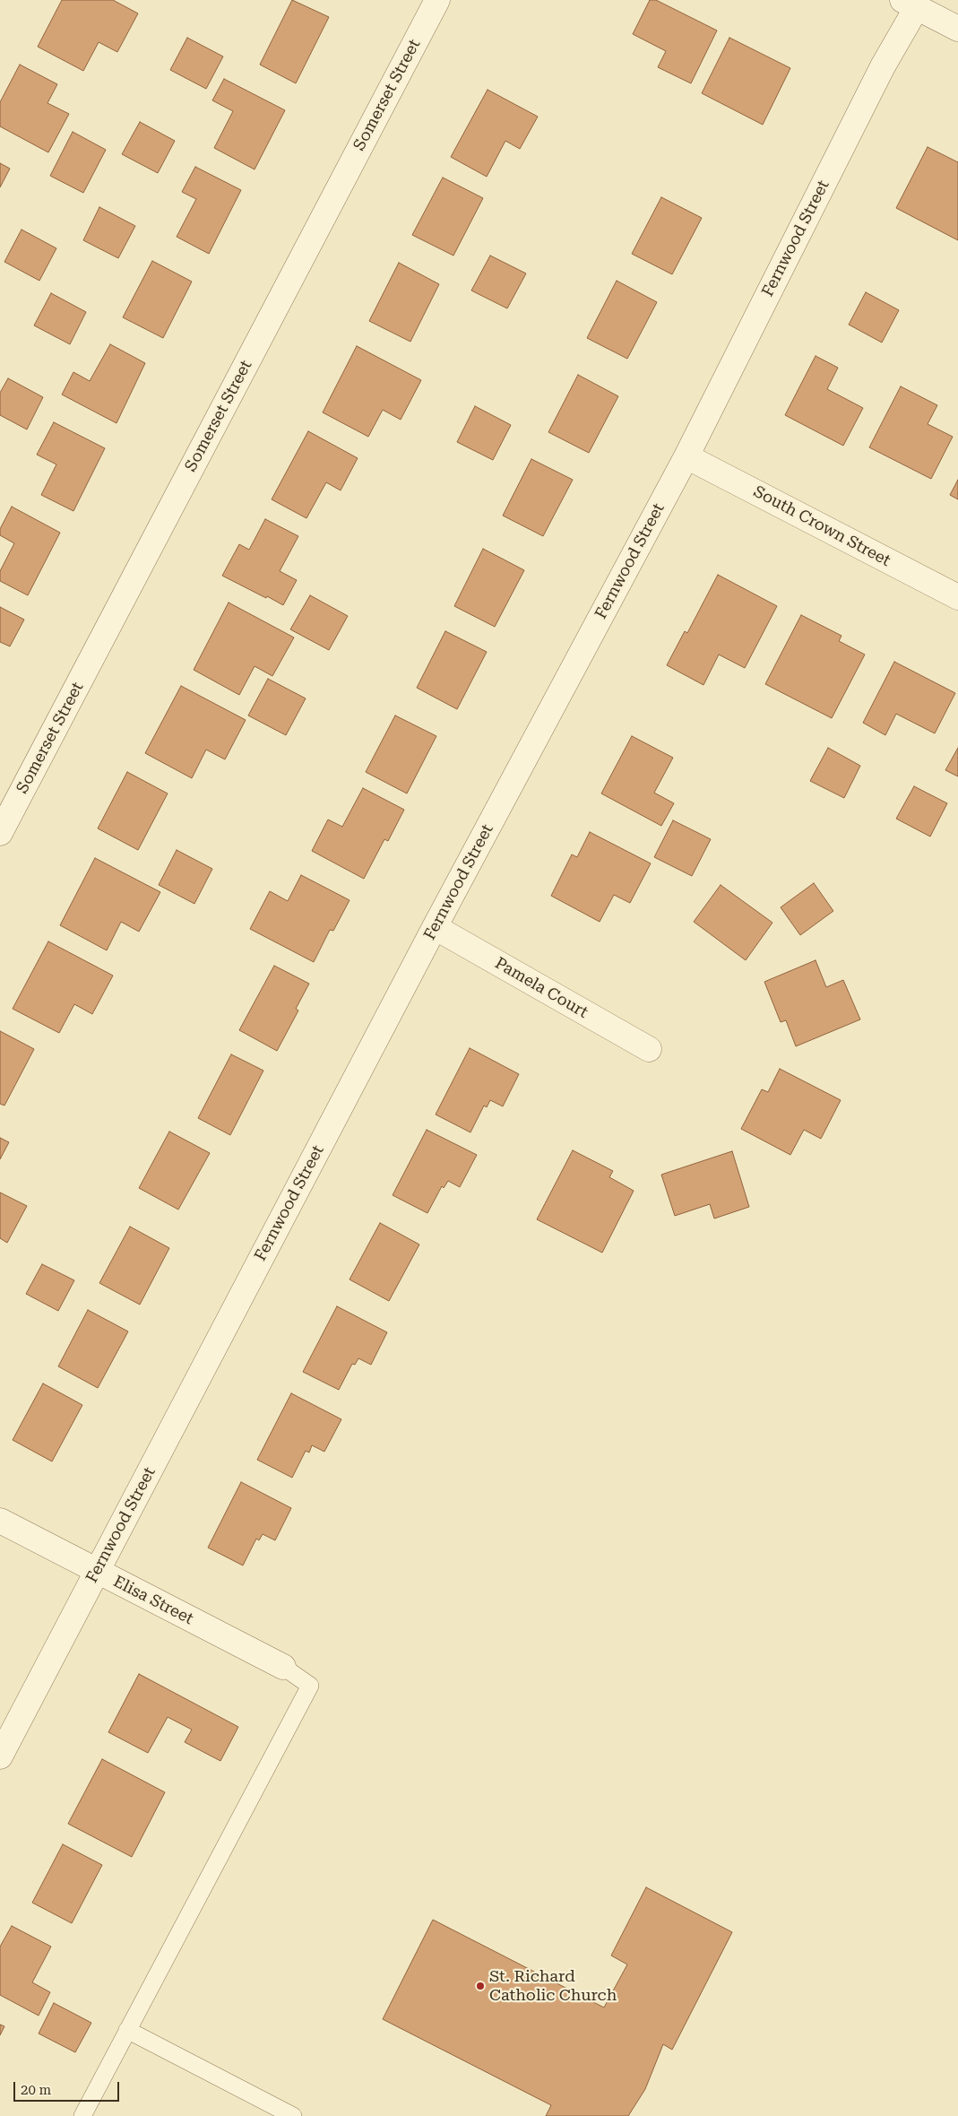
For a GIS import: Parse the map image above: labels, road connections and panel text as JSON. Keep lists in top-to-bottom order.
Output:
{
  "streets": {
    "street": [
      "Somerset Street",
      "Fernwood Street",
      "South Crown Street",
      "Pamela Court",
      "Elisa Street"
    ]
  },
  "crossings": [
    ["Fernwood Street", "South Crown Street"],
    ["Fernwood Street", "Pamela Court"],
    ["Fernwood Street", "Elisa Street"]
  ],
  "places": ["St. Richard Catholic Church"],
  "scale_bar": "20 m"
}
